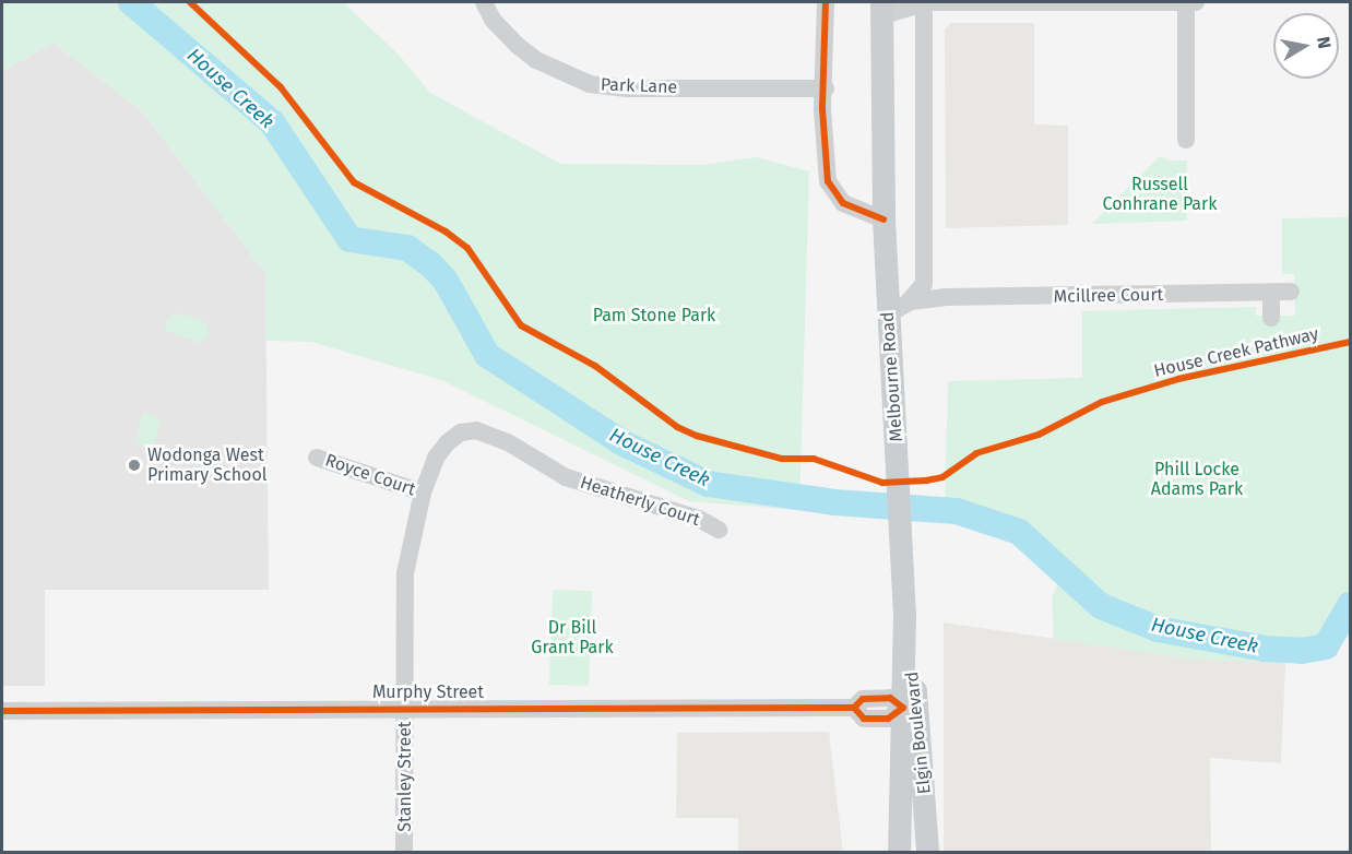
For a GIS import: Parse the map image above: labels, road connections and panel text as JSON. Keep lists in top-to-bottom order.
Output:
{
  "streets": {
    "main road": ["Melbourne Road", "Elgin Boulevard"],
    "street": [
      "Park Lane",
      "Mcillree Court",
      "Royce Court",
      "Heatherly Court",
      "Murphy Street",
      "Stanley Street"
    ],
    "cycle path": ["House Creek Pathway"]
  },
  "crossings": [
    ["Mcillree Court", "Melbourne Road"],
    ["Melbourne Road", "Elgin Boulevard"],
    ["Royce Court", "Stanley Street"],
    ["Heatherly Court", "Stanley Street"],
    ["Murphy Street", "Elgin Boulevard"],
    ["Murphy Street", "Stanley Street"]
  ],
  "water": ["House Creek"],
  "parks": [
    "Russell Conhrane Park",
    "Pam Stone Park",
    "Phill Locke Adams Park",
    "Dr Bill Grant Park"
  ],
  "places": ["Wodonga West Primary School"],
  "north": "right"
}
